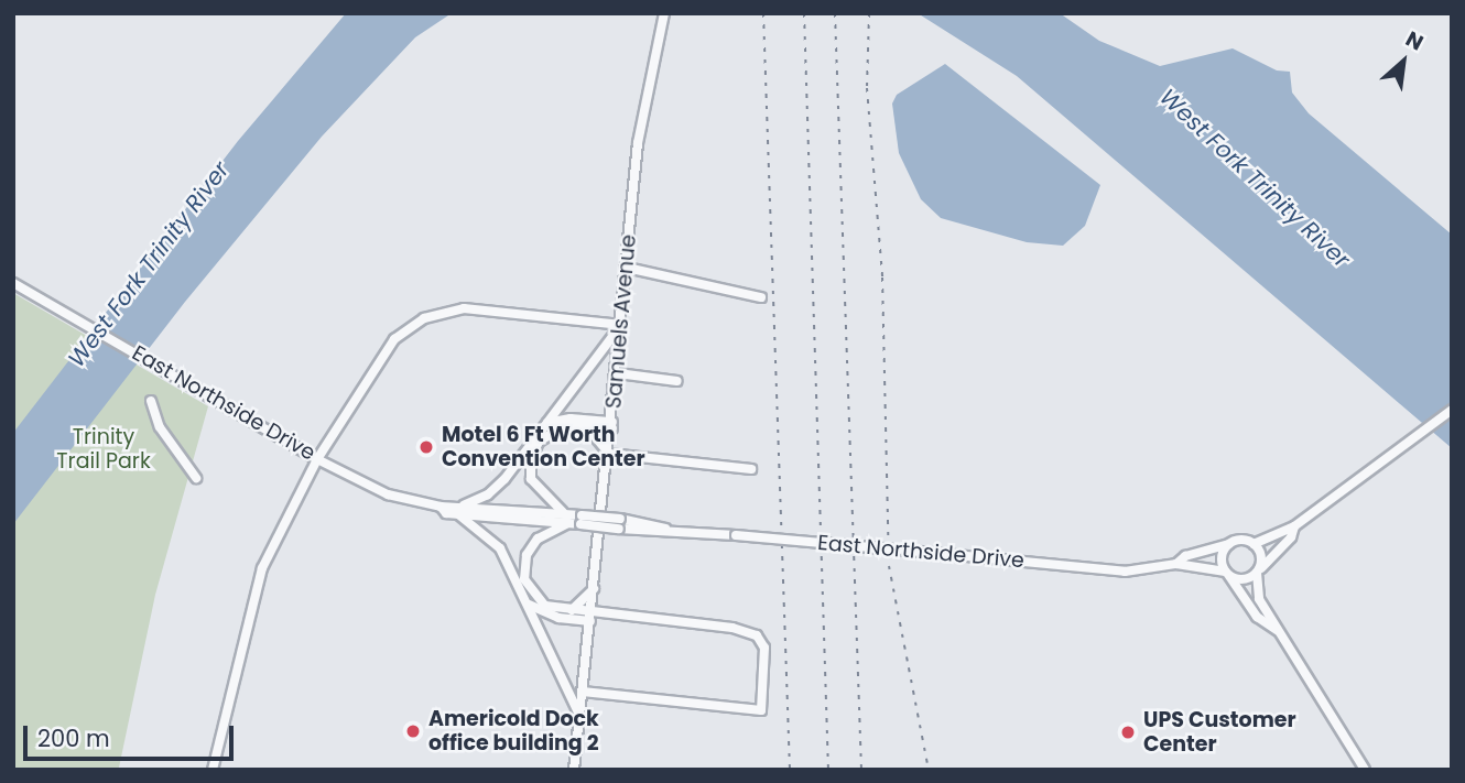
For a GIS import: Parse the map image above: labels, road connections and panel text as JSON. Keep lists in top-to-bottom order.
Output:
{
  "streets": {
    "street": ["Samuels Avenue", "East Northside Drive"]
  },
  "water": ["West Fork Trinity River"],
  "parks": ["Trinity Trail Park"],
  "places": ["Motel 6 Ft Worth Convention Center", "Americold Dock office building 2", "UPS Customer Center"],
  "scale_bar": "200 m",
  "north": "top right"
}
